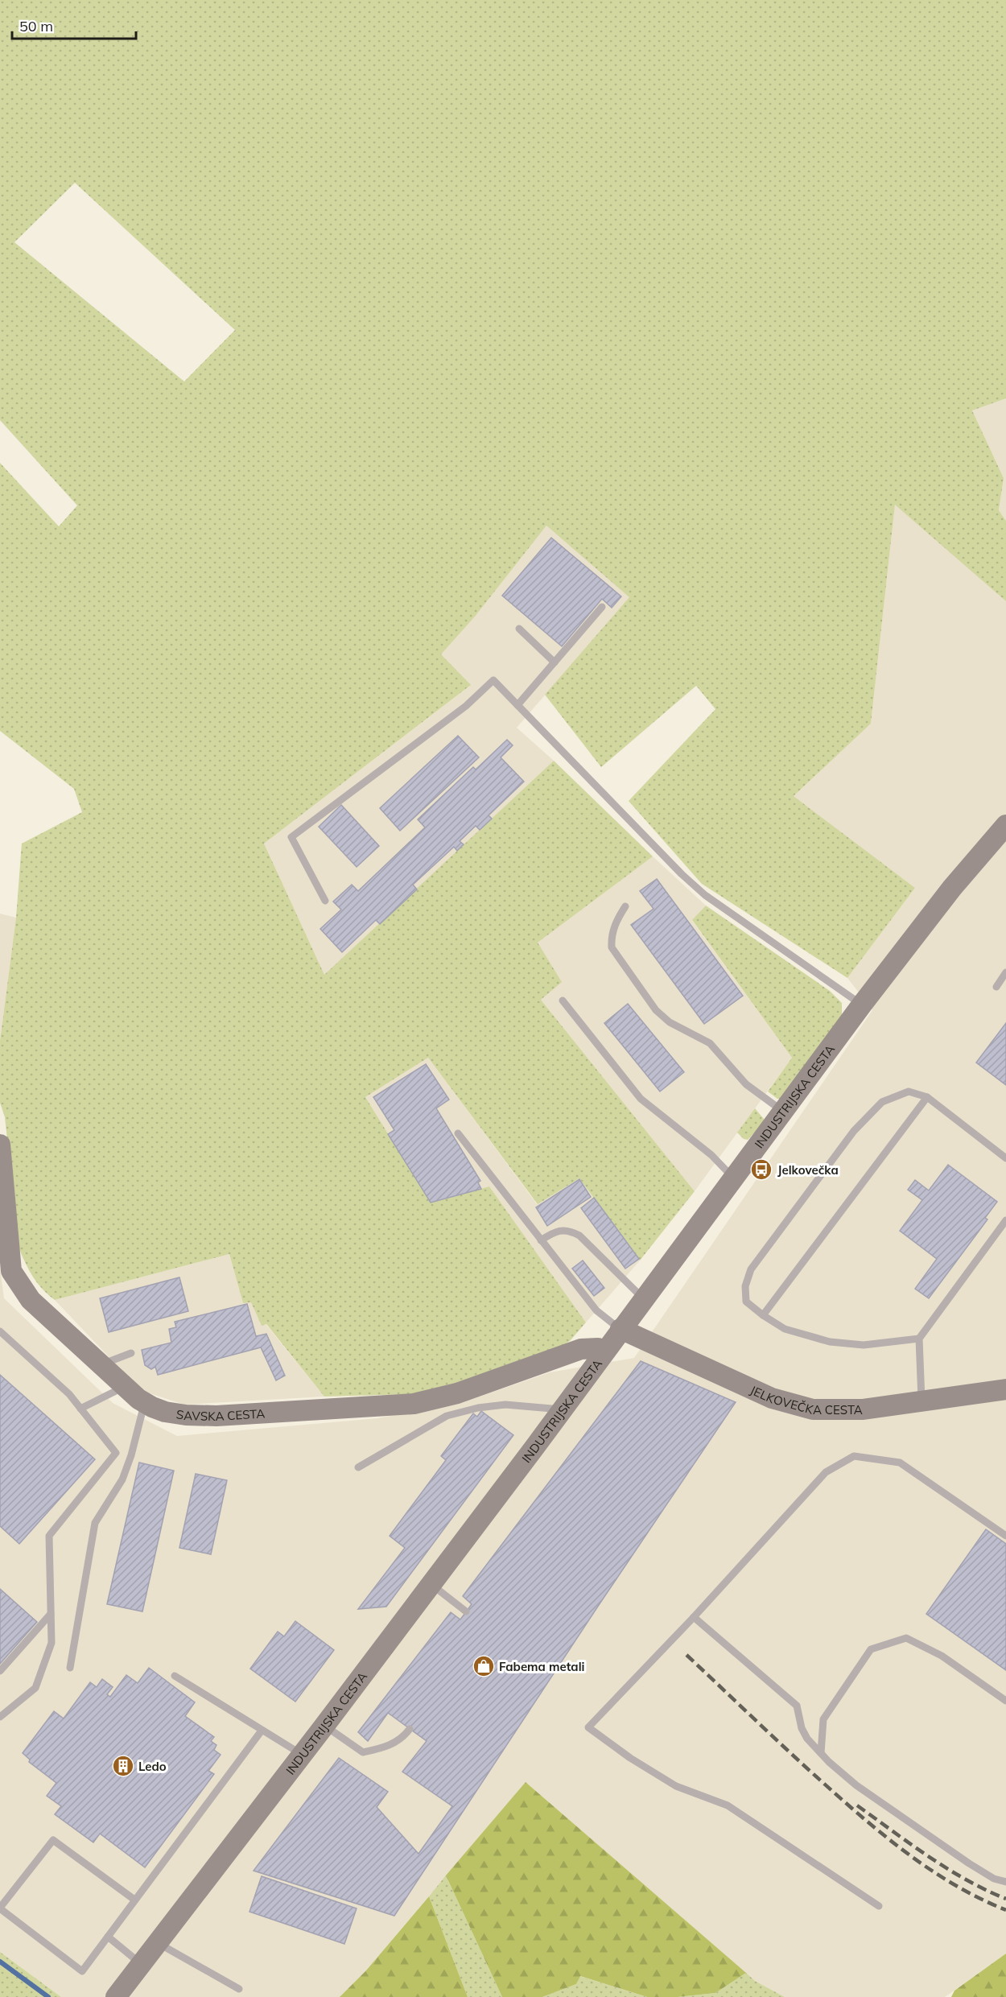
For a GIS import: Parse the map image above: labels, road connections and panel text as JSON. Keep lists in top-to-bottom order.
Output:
{
  "streets": {
    "street": ["INDUSTRIJSKA CESTA", "JELKOVEČKA CESTA", "SAVSKA CESTA"]
  },
  "crossings": [
    ["INDUSTRIJSKA CESTA", "JELKOVEČKA CESTA"],
    ["INDUSTRIJSKA CESTA", "SAVSKA CESTA"]
  ],
  "places": {
    "bus stop": ["Jelkovečka"],
    "shop": ["Fabema metali"],
    "building": ["Ledo"]
  },
  "scale_bar": "50 m"
}
